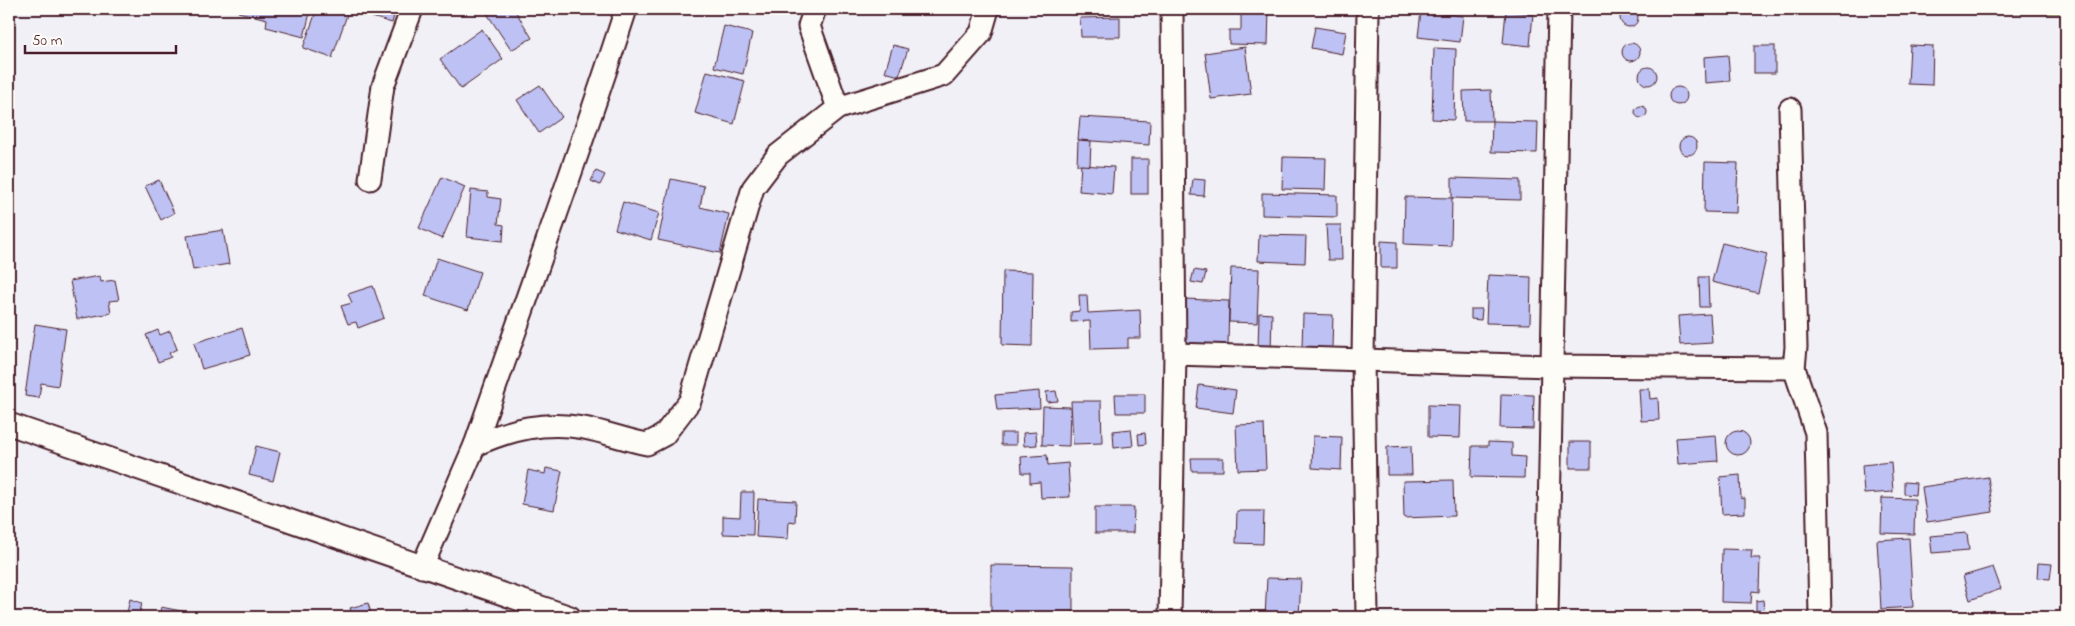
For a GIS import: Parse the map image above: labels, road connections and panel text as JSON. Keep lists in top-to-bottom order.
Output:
{
  "scale_bar": "50 m"
}
